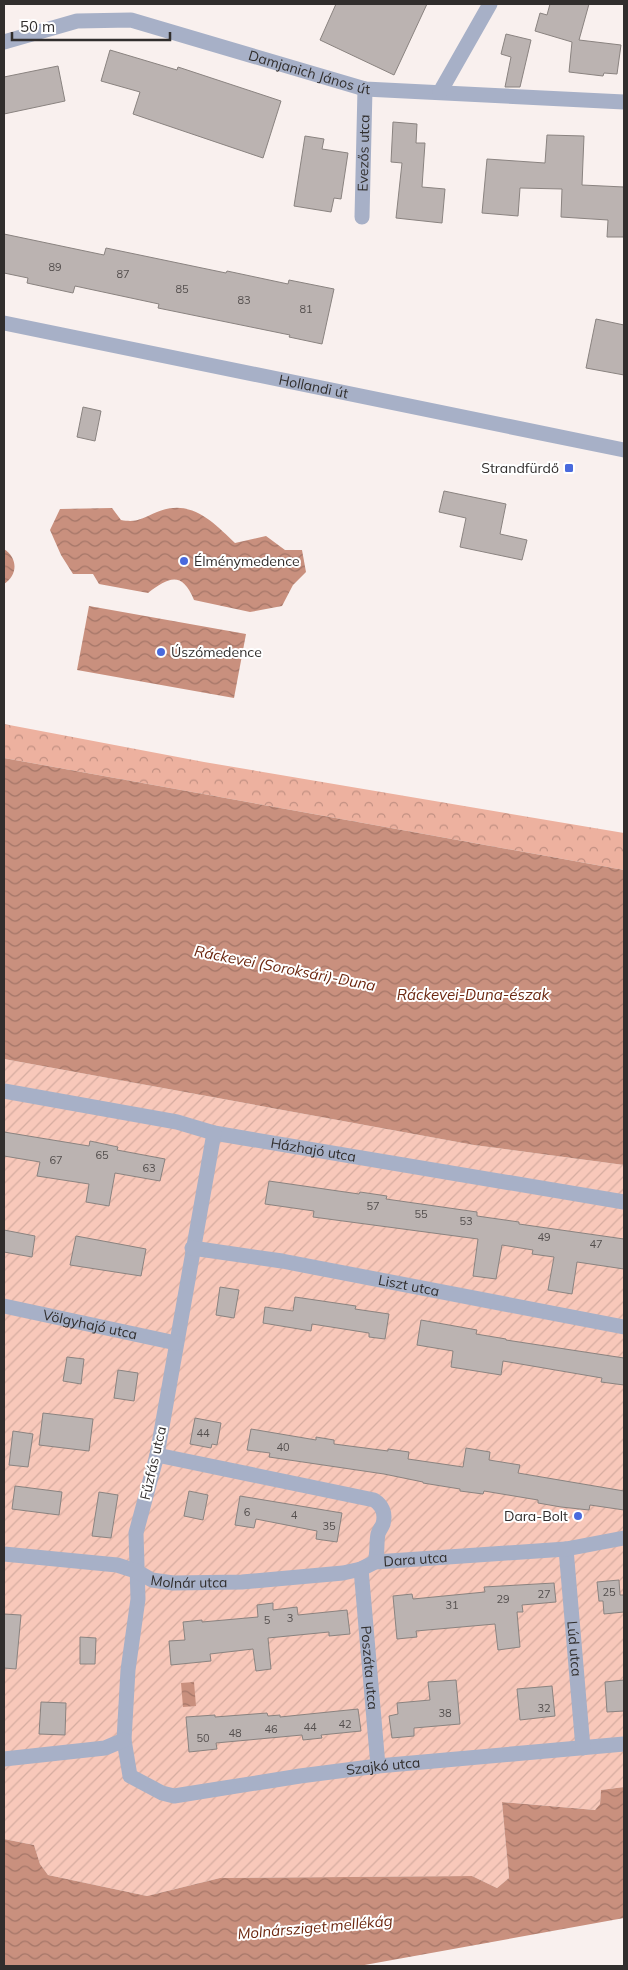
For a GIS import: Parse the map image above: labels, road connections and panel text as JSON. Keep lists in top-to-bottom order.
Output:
{
  "streets": {
    "street": [
      "Damjanich János út",
      "Evezős utca",
      "Hollandi út",
      "Házhajó utca",
      "Liszt utca",
      "Völgyhajó utca",
      "Fűzfás utca",
      "Dara utca",
      "Molnár utca",
      "Lúd utca",
      "Poszáta utca",
      "Szajkó utca"
    ]
  },
  "crossings": [
    ["Damjanich János út", "Evezős utca"],
    ["Házhajó utca", "Fűzfás utca"],
    ["Liszt utca", "Fűzfás utca"],
    ["Völgyhajó utca", "Fűzfás utca"],
    ["Fűzfás utca", "Dara utca"],
    ["Fűzfás utca", "Molnár utca"],
    ["Fűzfás utca", "Szajkó utca"],
    ["Dara utca", "Molnár utca"],
    ["Dara utca", "Lúd utca"],
    ["Molnár utca", "Poszáta utca"],
    ["Lúd utca", "Szajkó utca"],
    ["Poszáta utca", "Szajkó utca"]
  ],
  "water": ["Ráckevei (Soroksári)-Duna", "Ráckevei-Duna-észak", "Molnársziget mellékág"],
  "places": {
    "transit": ["Strandfürdő"],
    "other": ["Élménymedence", "Úszómedence", "Dara-Bolt"]
  },
  "house_numbers": [
    "89",
    "87",
    "85",
    "83",
    "81",
    "65",
    "67",
    "63",
    "57",
    "55",
    "53",
    "49",
    "47",
    "44",
    "40",
    "6",
    "4",
    "35",
    "25",
    "27",
    "29",
    "31",
    "3",
    "5",
    "32",
    "38",
    "42",
    "44",
    "46",
    "48",
    "50"
  ],
  "scale_bar": "50 m"
}
